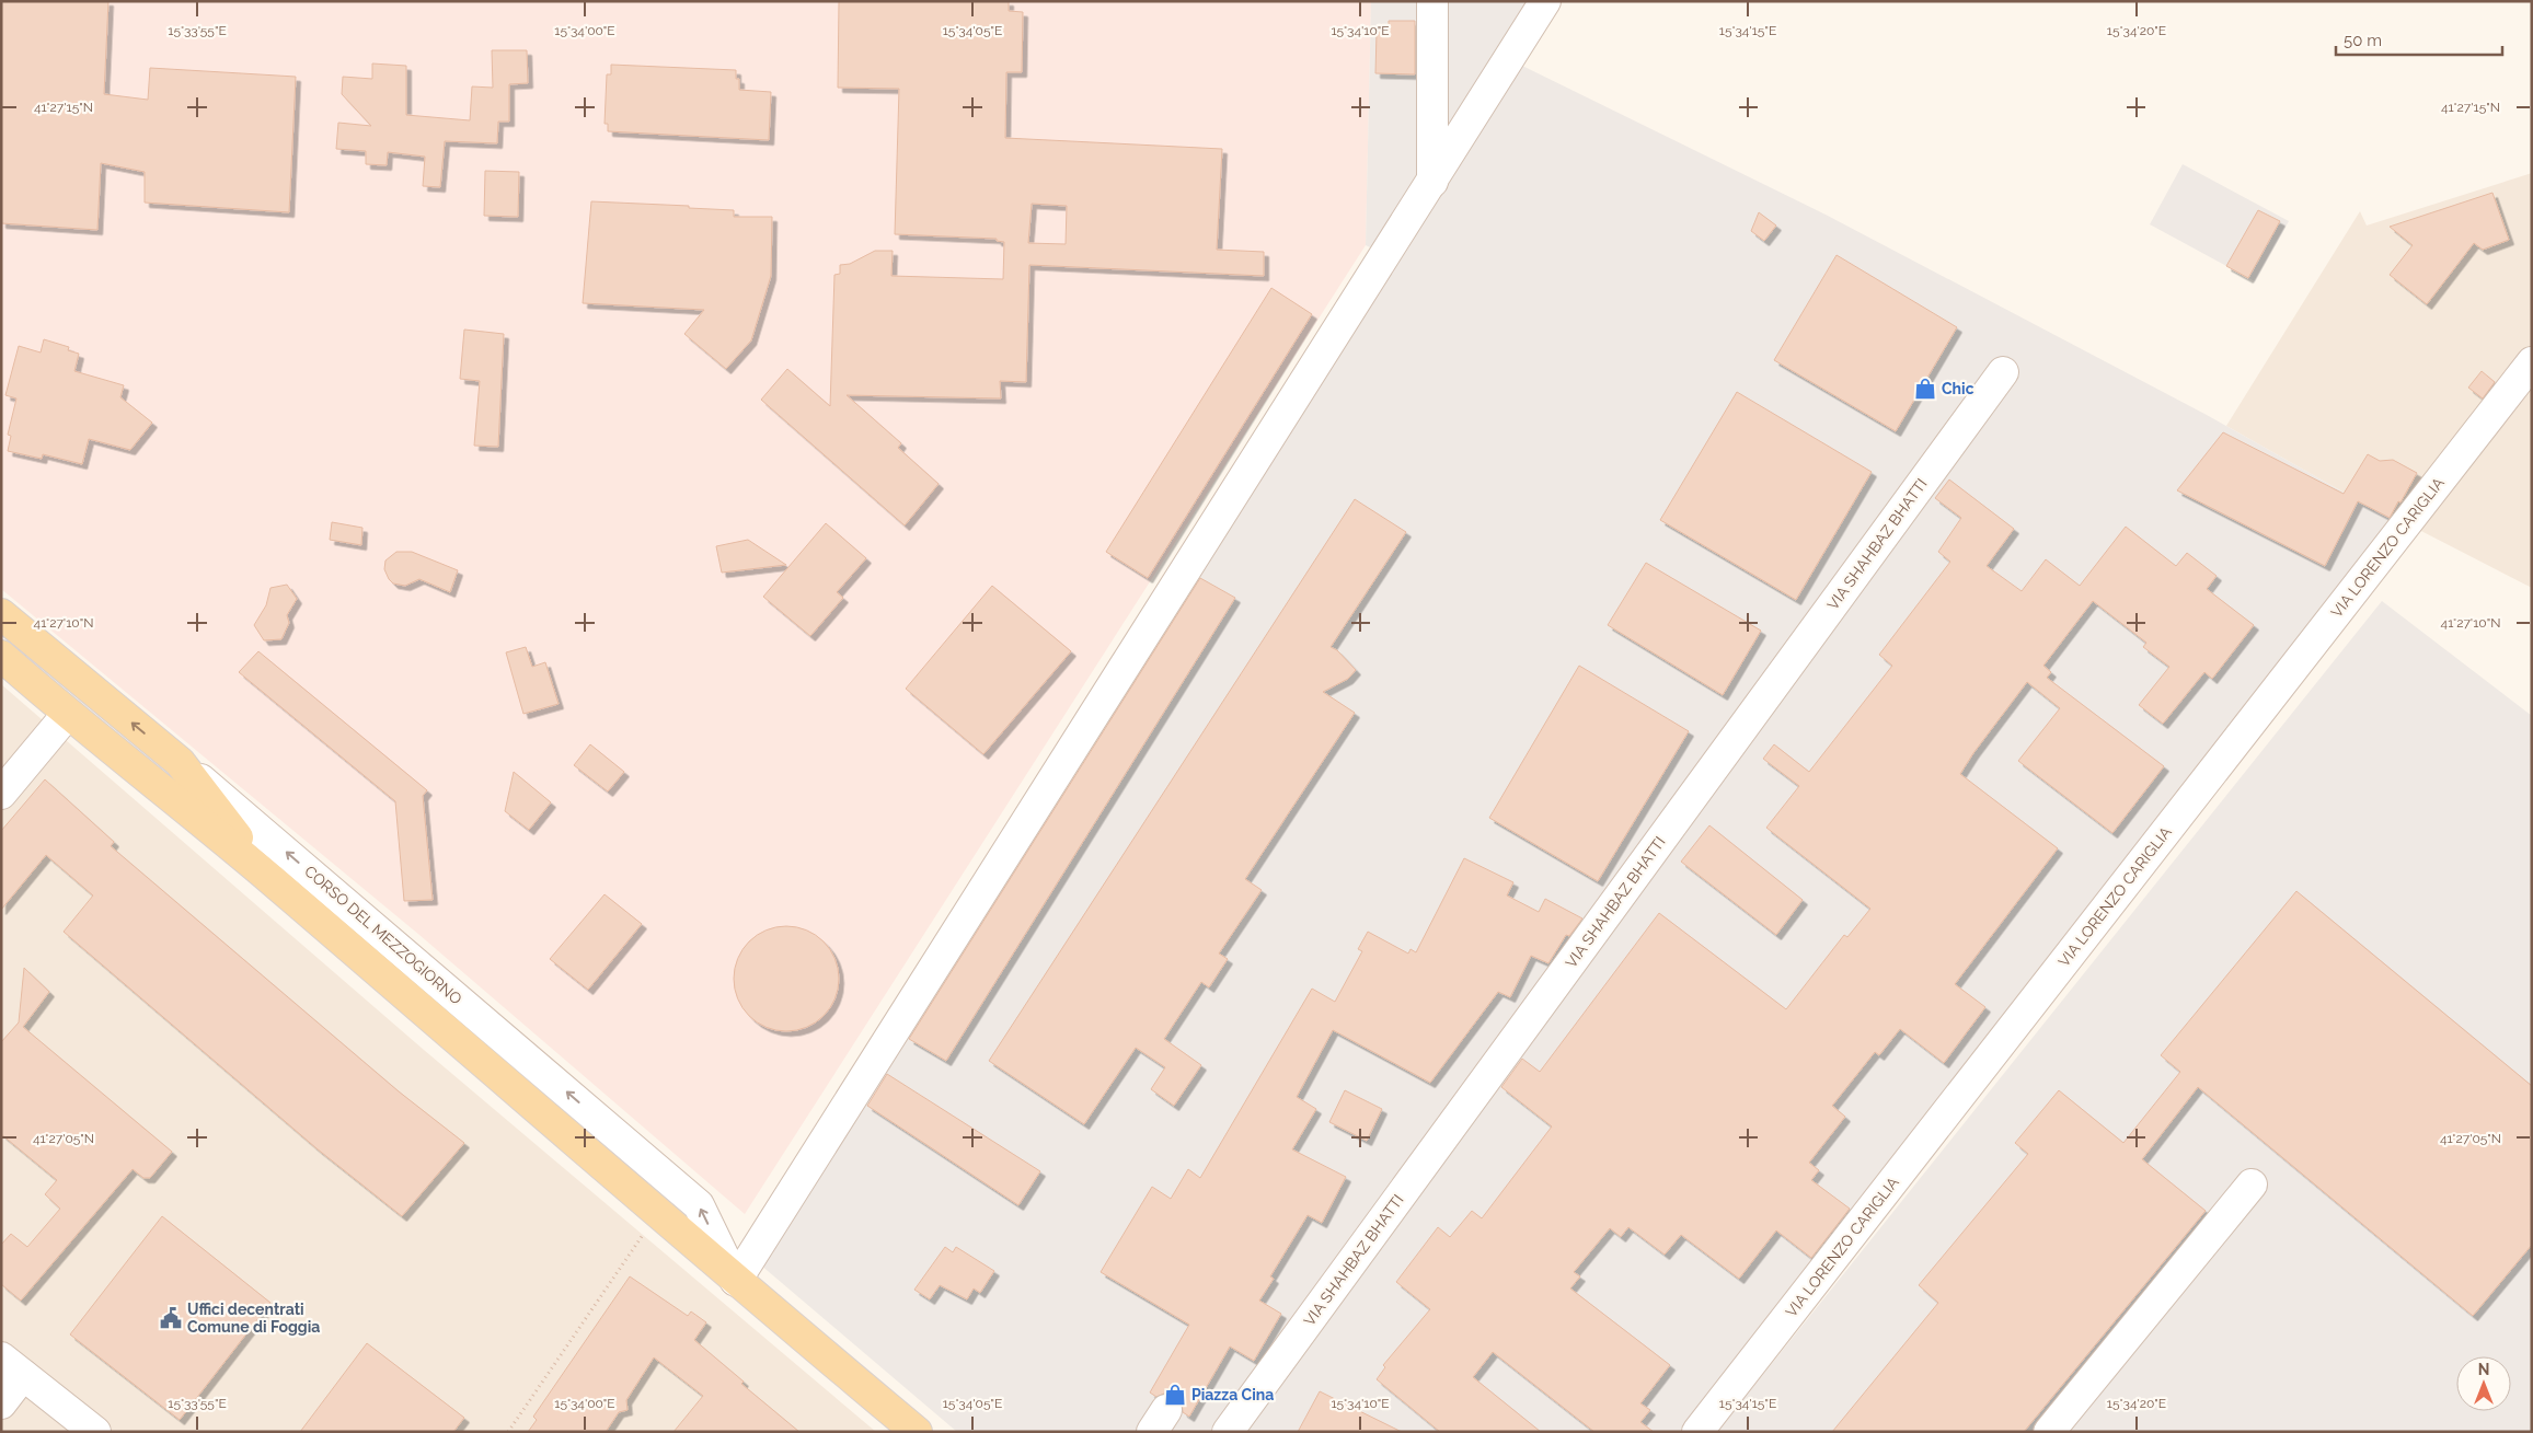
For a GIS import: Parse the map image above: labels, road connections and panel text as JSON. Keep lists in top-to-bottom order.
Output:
{
  "streets": {
    "main road": ["CORSO DEL MEZZOGIORNO"],
    "street": ["VIA SHAHBAZ BHATTI", "VIA LORENZO CARIGLIA"]
  },
  "one_way": ["CORSO DEL MEZZOGIORNO"],
  "places": {
    "shop": ["Chic", "Piazza Cina"],
    "public building": ["Uffici decentrati Comune di Foggia"]
  },
  "scale_bar": "50 m",
  "north": "top",
  "coordinates": [
    "15°33'55\"E",
    "15°34'00\"E",
    "15°34'05\"E",
    "15°34'10\"E",
    "15°34'15\"E",
    "15°34'20\"E",
    "41°27'15\"N",
    "41°27'10\"N",
    "41°27'05\"N"
  ]
}
